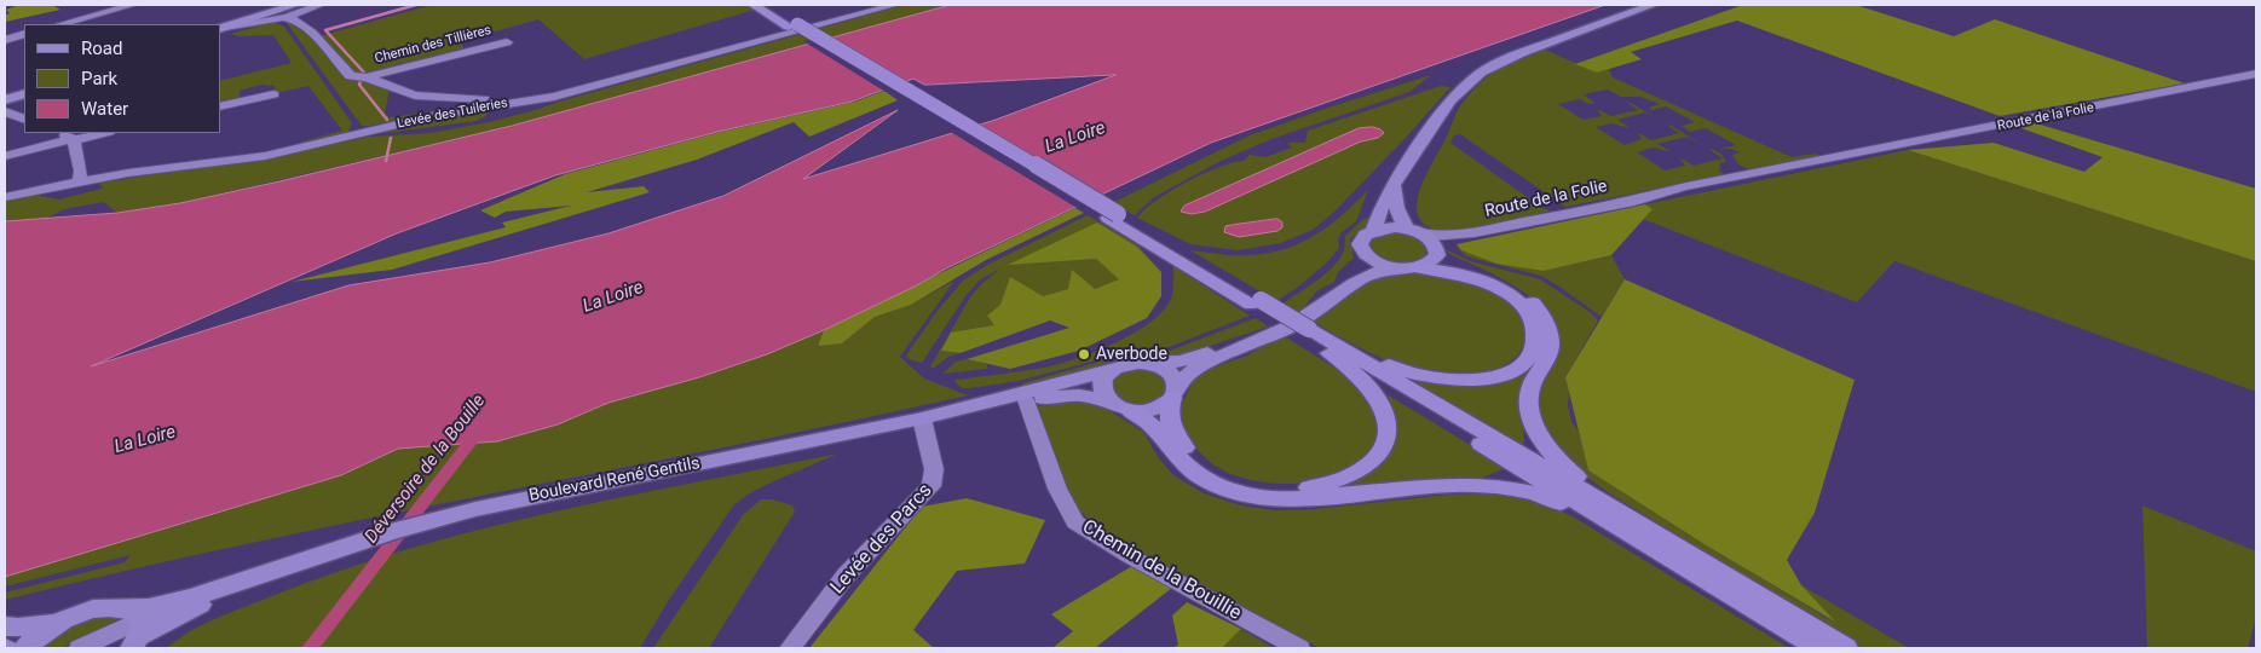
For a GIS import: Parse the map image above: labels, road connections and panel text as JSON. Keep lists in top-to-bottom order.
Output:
{
  "streets": {
    "main road": ["Boulevard René Gentils"],
    "street": [
      "Chemin des Tillières",
      "Levée des Tuileries",
      "Route de la Folie",
      "Levée des Parcs",
      "Chemin de la Bouillie"
    ]
  },
  "crossings": [
    ["Chemin des Tillières", "Levée des Tuileries"],
    ["Boulevard René Gentils", "Levée des Parcs"],
    ["Boulevard René Gentils", "Chemin de la Bouillie"]
  ],
  "water": ["La Loire", "Déversoire de la Bouille"],
  "places": ["Averbode"],
  "legend": ["Road", "Park", "Water"]
}
